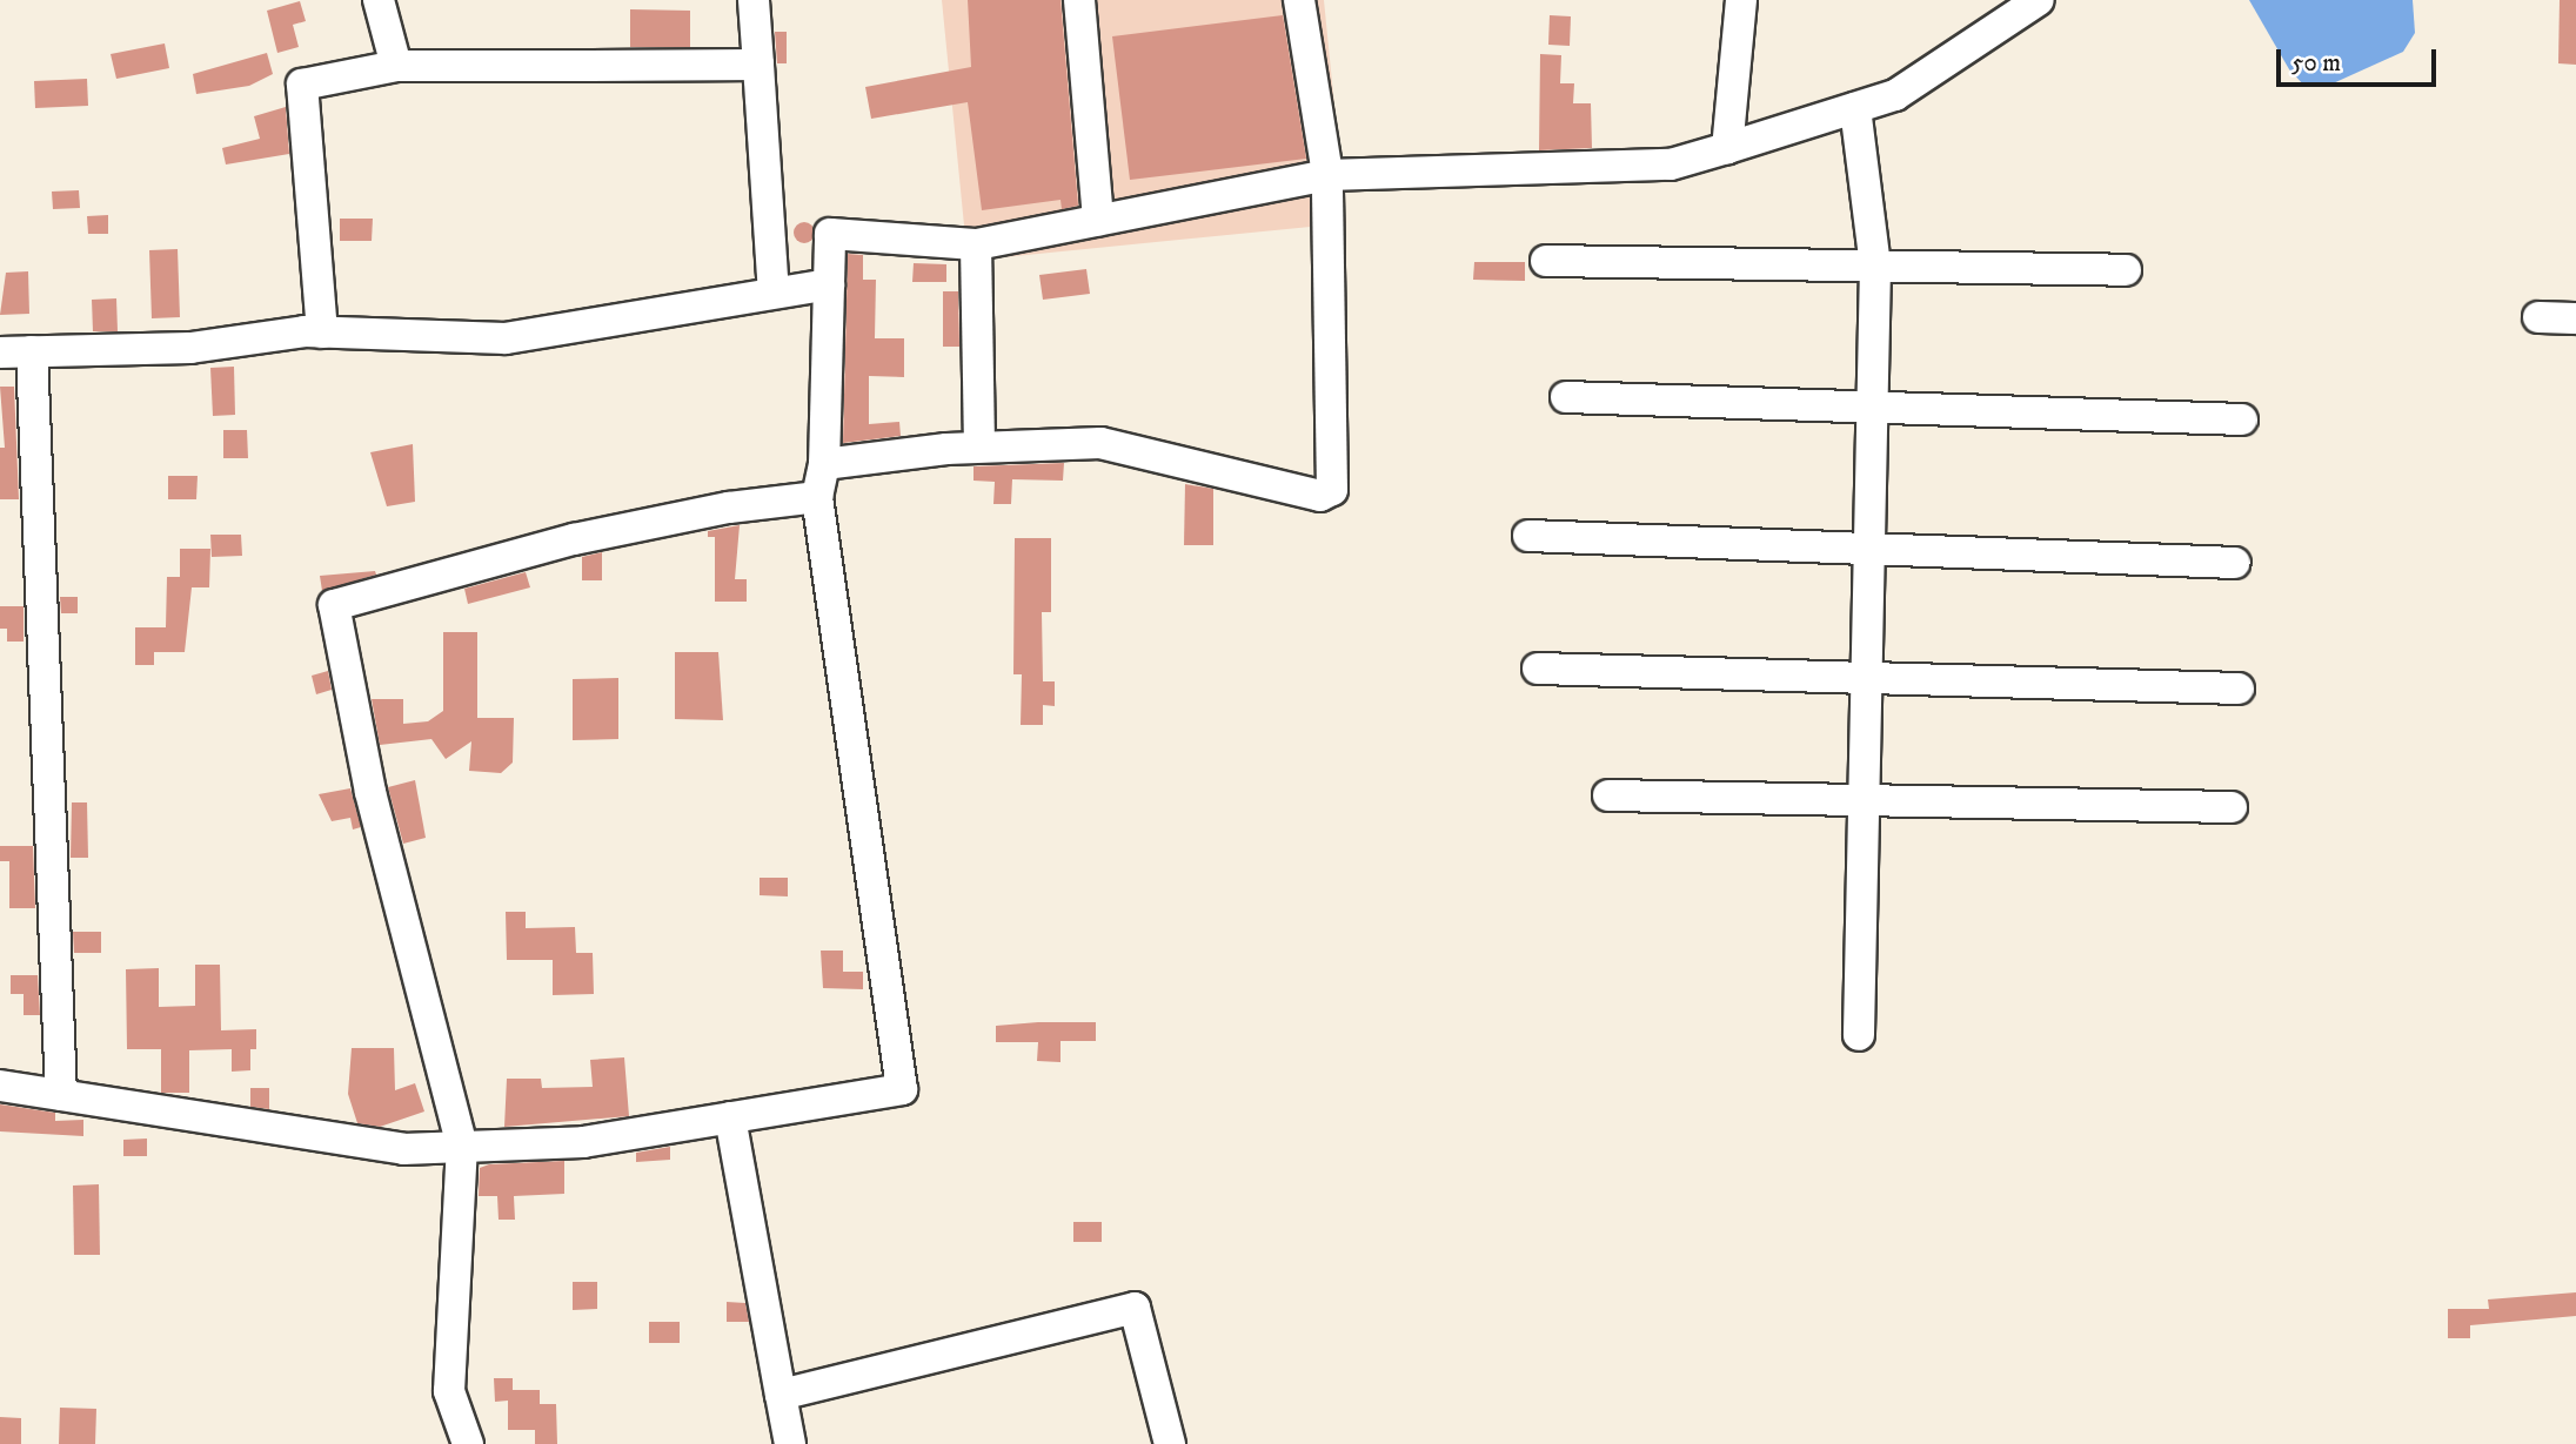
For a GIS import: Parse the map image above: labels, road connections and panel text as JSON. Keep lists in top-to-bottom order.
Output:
{
  "scale_bar": "50 m"
}
